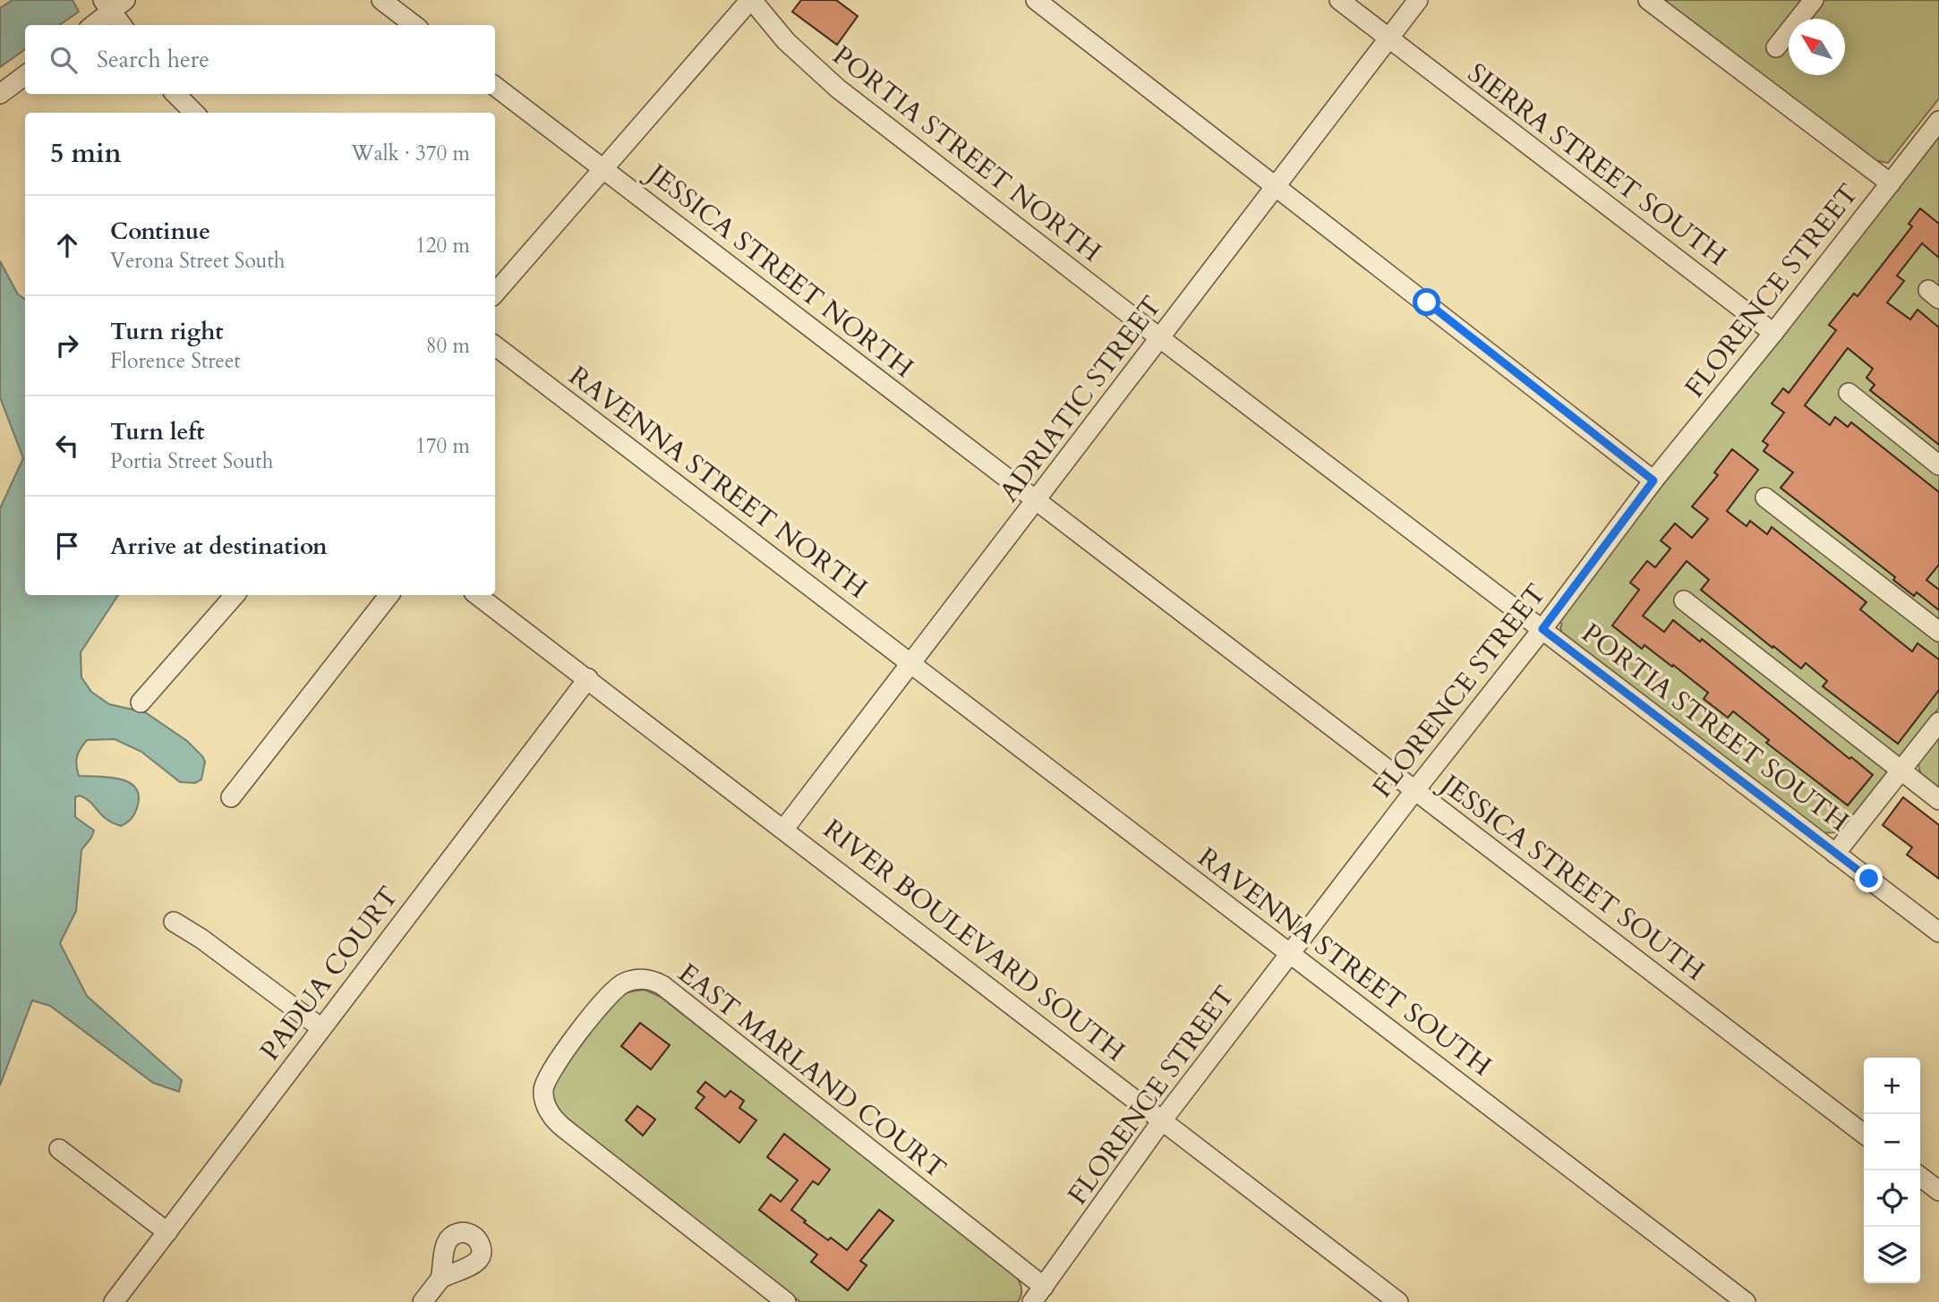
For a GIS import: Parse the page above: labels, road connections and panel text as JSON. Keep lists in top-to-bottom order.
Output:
{
  "streets": {
    "street": [
      "PORTIA STREET NORTH",
      "SIERRA STREET SOUTH",
      "JESSICA STREET NORTH",
      "FLORENCE STREET",
      "ADRIATIC STREET",
      "RAVENNA STREET NORTH",
      "PORTIA STREET SOUTH",
      "JESSICA STREET SOUTH",
      "RIVER BOULEVARD SOUTH",
      "RAVENNA STREET SOUTH",
      "PADUA COURT",
      "EAST MARLAND COURT"
    ]
  },
  "crossings": [
    ["PORTIA STREET NORTH", "ADRIATIC STREET"],
    ["PORTIA STREET NORTH", "PORTIA STREET SOUTH"],
    ["SIERRA STREET SOUTH", "FLORENCE STREET"],
    ["SIERRA STREET SOUTH", "ADRIATIC STREET"],
    ["JESSICA STREET NORTH", "ADRIATIC STREET"],
    ["JESSICA STREET NORTH", "JESSICA STREET SOUTH"],
    ["FLORENCE STREET", "PORTIA STREET SOUTH"],
    ["FLORENCE STREET", "JESSICA STREET SOUTH"],
    ["FLORENCE STREET", "RIVER BOULEVARD SOUTH"],
    ["FLORENCE STREET", "RAVENNA STREET SOUTH"],
    ["FLORENCE STREET", "EAST MARLAND COURT"],
    ["ADRIATIC STREET", "RAVENNA STREET NORTH"],
    ["ADRIATIC STREET", "PORTIA STREET SOUTH"],
    ["ADRIATIC STREET", "JESSICA STREET SOUTH"],
    ["ADRIATIC STREET", "RIVER BOULEVARD SOUTH"],
    ["ADRIATIC STREET", "RAVENNA STREET SOUTH"],
    ["RAVENNA STREET NORTH", "RAVENNA STREET SOUTH"],
    ["RIVER BOULEVARD SOUTH", "PADUA COURT"]
  ],
  "north": "top left",
  "page": {
    "search": "Search here",
    "heading": ["5 min", "Walk · 370 m"],
    "list": [
      ["Continue", "Verona Street South", "120 m"],
      ["Turn right", "Florence Street", "80 m"],
      ["Turn left", "Portia Street South", "170 m"],
      "Arrive at destination"
    ],
    "map_buttons": ["+", "−"]
  }
}
